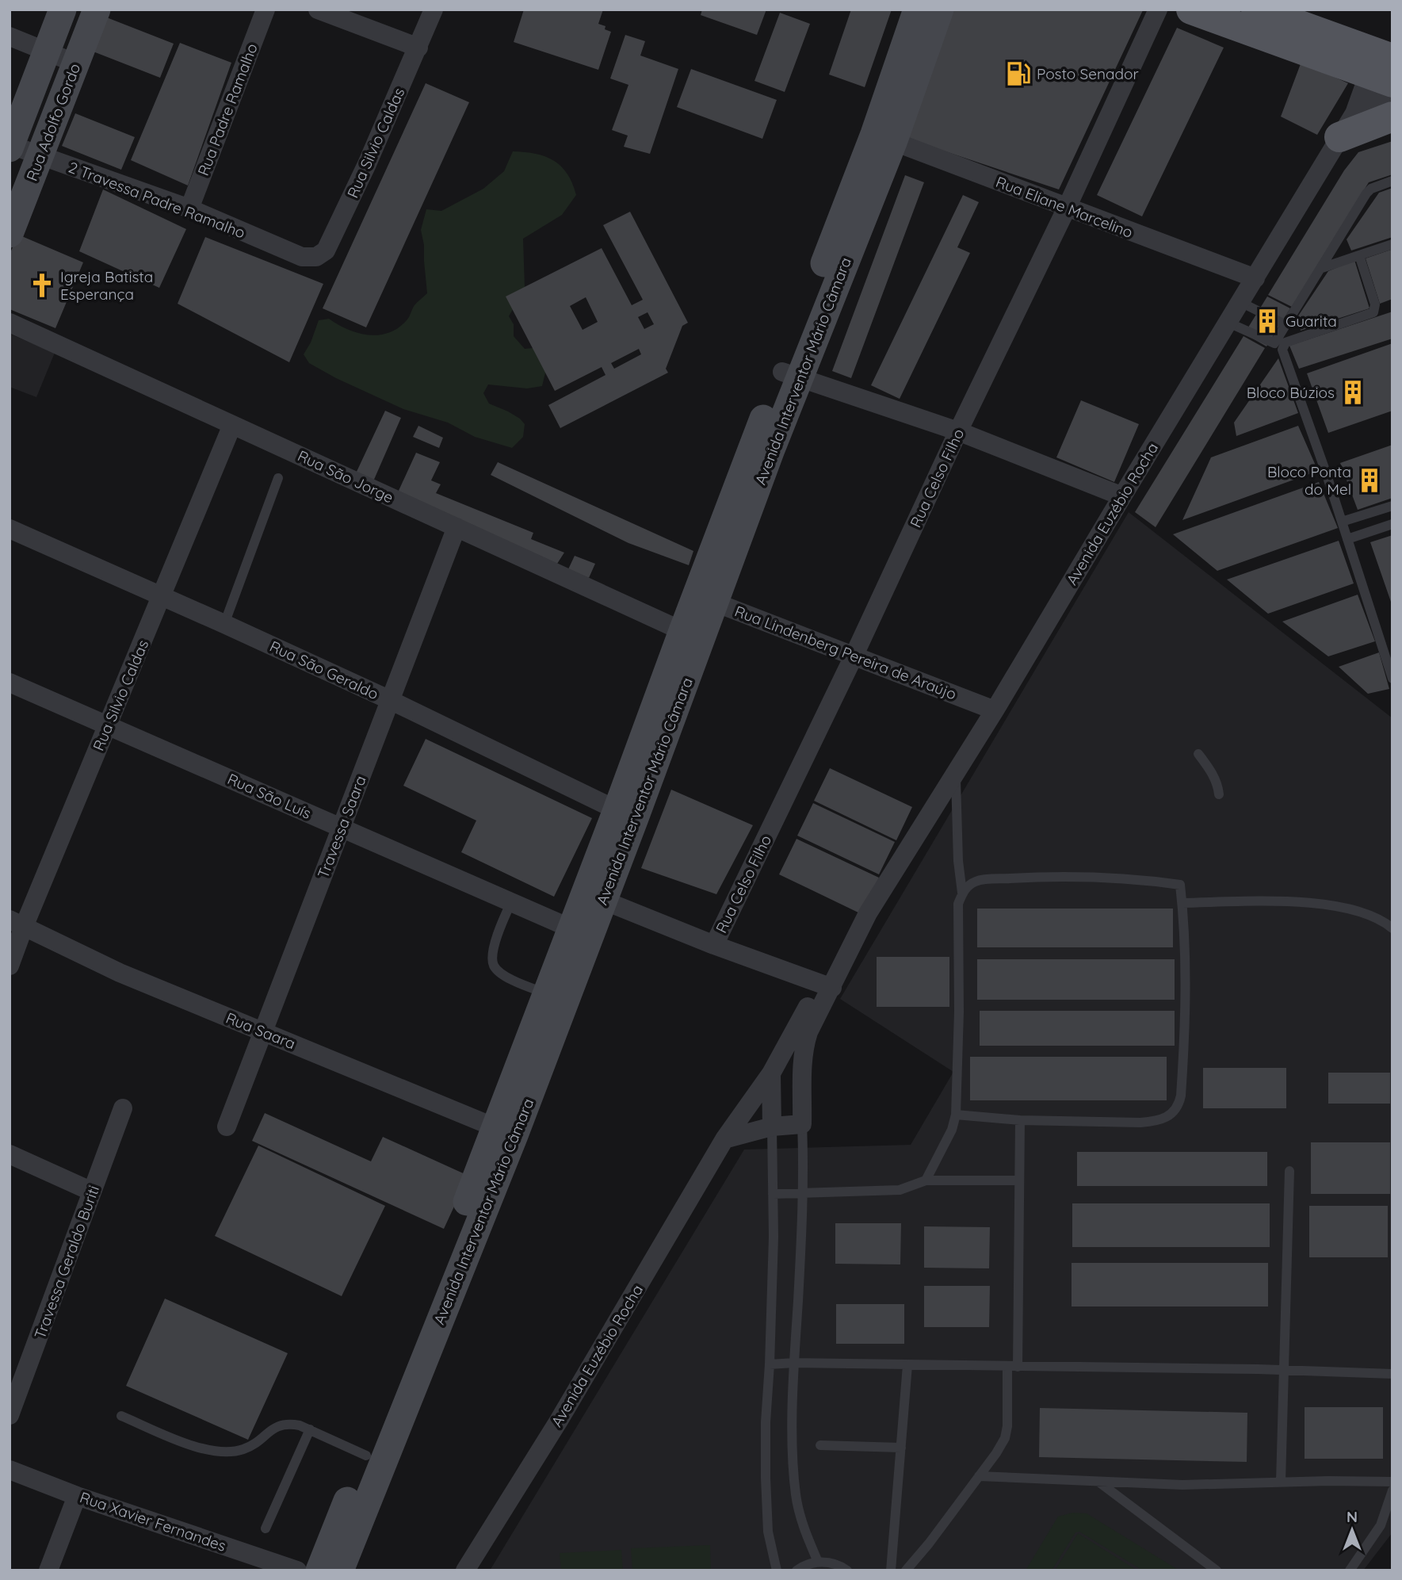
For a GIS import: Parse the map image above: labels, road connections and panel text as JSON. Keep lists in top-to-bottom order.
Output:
{
  "streets": {
    "main road": ["Rua Adolfo Gordo", "Avenida Interventor Mário Câmara"],
    "street": [
      "Rua Padre Ramalho",
      "Rua Silvio Caldas",
      "2 Travessa Padre Ramalho",
      "Rua Eliane Marcelino",
      "Rua São Jorge",
      "Rua Celso Filho",
      "Avenida Euzébio Rocha",
      "Rua Lindenberg Pereira de Araújo",
      "Rua São Geraldo",
      "Rua São Luís",
      "Travessa Saara",
      "Rua Saara",
      "Travessa Geraldo Buriti",
      "Rua Xavier Fernandes"
    ]
  },
  "crossings": [
    ["Rua Padre Ramalho", "2 Travessa Padre Ramalho"],
    ["Rua Adolfo Gordo", "2 Travessa Padre Ramalho"],
    ["Rua Silvio Caldas", "2 Travessa Padre Ramalho"],
    ["Rua Silvio Caldas", "Rua São Jorge"],
    ["Rua Silvio Caldas", "Rua São Geraldo"],
    ["Rua Silvio Caldas", "Rua São Luís"],
    ["Rua Silvio Caldas", "Rua Saara"],
    ["Rua Eliane Marcelino", "Avenida Interventor Mário Câmara"],
    ["Rua Eliane Marcelino", "Rua Celso Filho"],
    ["Rua Eliane Marcelino", "Avenida Euzébio Rocha"],
    ["Avenida Interventor Mário Câmara", "Rua São Jorge"],
    ["Avenida Interventor Mário Câmara", "Rua Lindenberg Pereira de Araújo"],
    ["Avenida Interventor Mário Câmara", "Rua São Geraldo"],
    ["Avenida Interventor Mário Câmara", "Rua São Luís"],
    ["Avenida Interventor Mário Câmara", "Rua Saara"],
    ["Rua São Jorge", "Travessa Saara"],
    ["Rua Celso Filho", "Rua Lindenberg Pereira de Araújo"],
    ["Avenida Euzébio Rocha", "Rua Lindenberg Pereira de Araújo"],
    ["Rua São Geraldo", "Travessa Saara"],
    ["Rua São Luís", "Travessa Saara"],
    ["Travessa Saara", "Rua Saara"]
  ],
  "places": {
    "fuel station": ["Posto Senador"],
    "church": ["Igreja Batista Esperança"],
    "building": ["Guarita", "Bloco Búzios", "Bloco Ponta do Mel"]
  },
  "north": "top"
}
